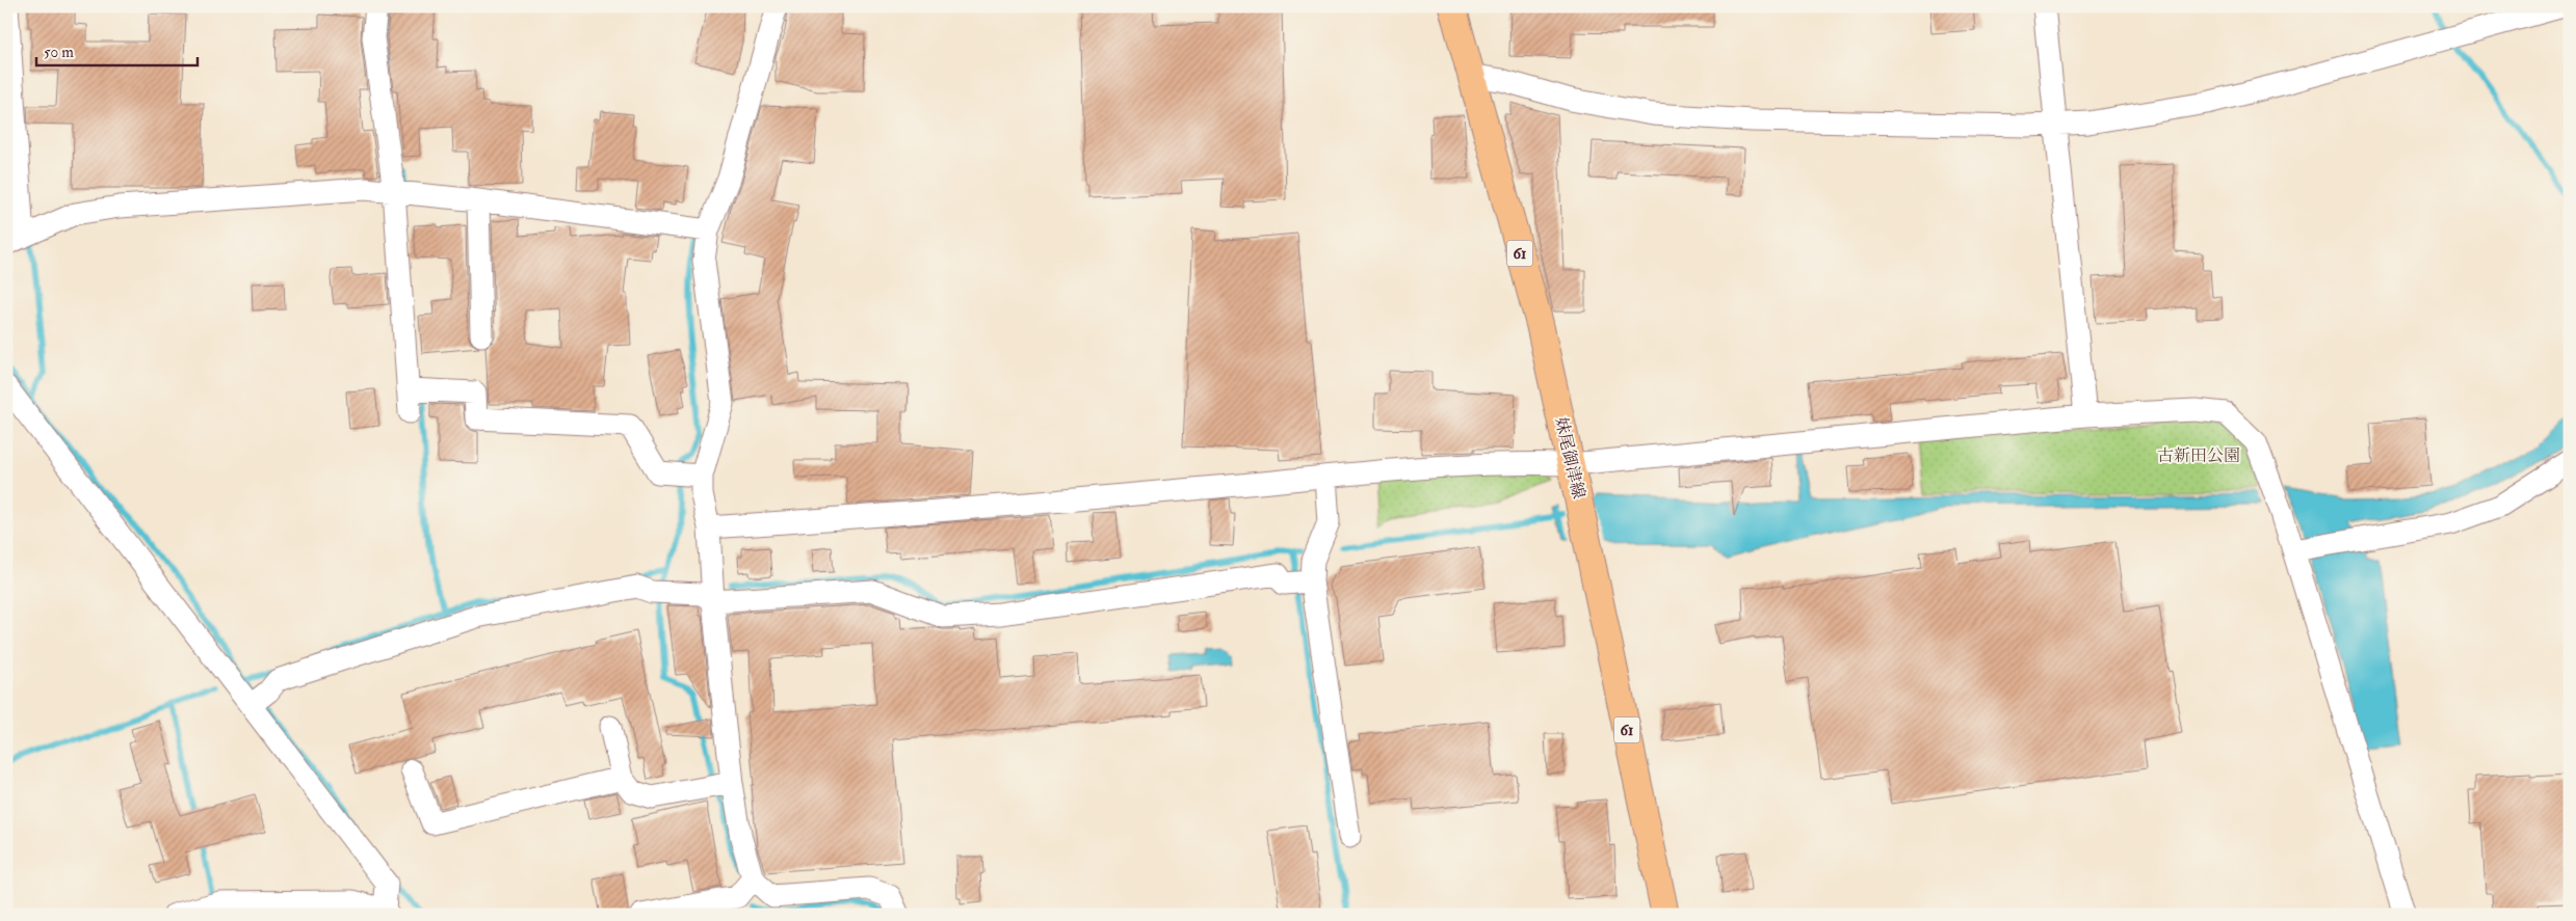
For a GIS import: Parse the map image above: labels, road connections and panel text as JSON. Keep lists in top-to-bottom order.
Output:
{
  "streets": {
    "main road": ["61", "妹尾御津線"]
  },
  "parks": ["古新田公園"],
  "scale_bar": "50 m"
}
